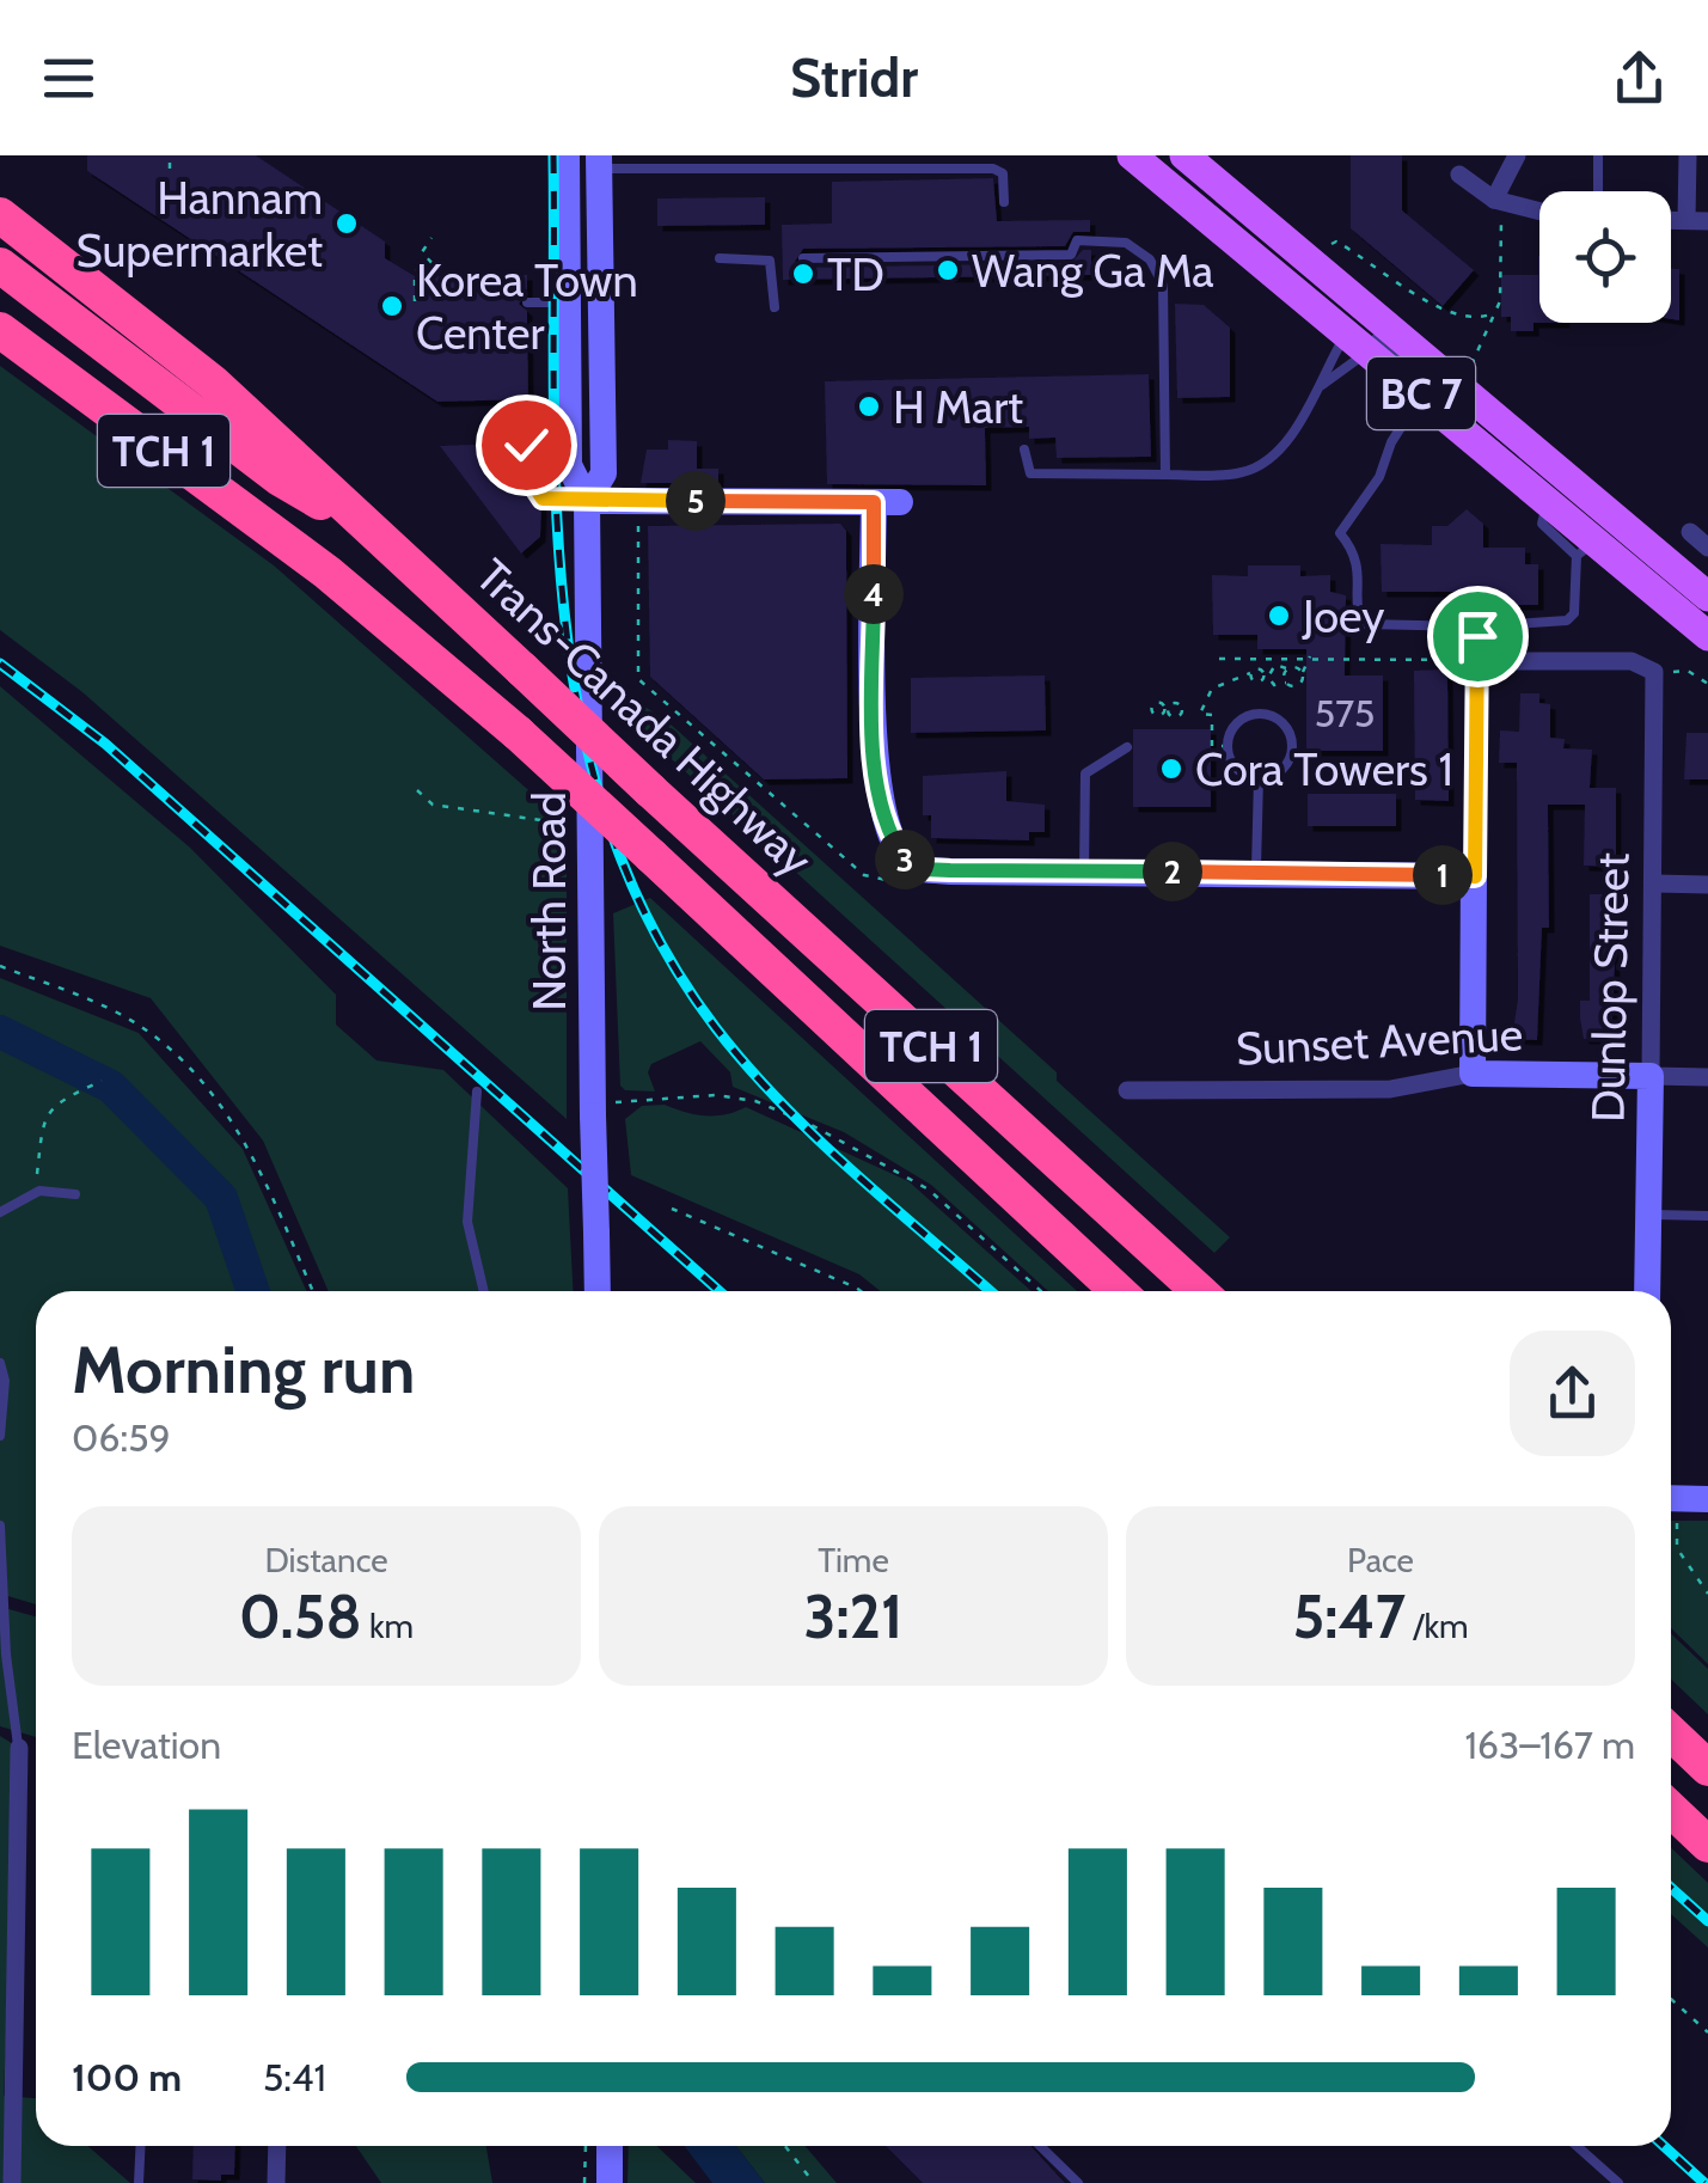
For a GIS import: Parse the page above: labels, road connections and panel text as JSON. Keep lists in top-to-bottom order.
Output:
{
  "streets": {
    "highway": ["TCH 1", "Trans-Canada Highway"],
    "main road": ["BC 7"],
    "street": ["North Road", "Dunlop Street", "Sunset Avenue"]
  },
  "crossings": [
    ["Dunlop Street", "Sunset Avenue"]
  ],
  "places": [
    "Hannam Supermarket",
    "Wang Ga Ma",
    "TD",
    "Korea Town Center",
    "H Mart",
    "Joey",
    "Cora Towers 1"
  ],
  "house_numbers": ["575"],
  "page": {
    "header": "Stridr",
    "pins": [
      "5",
      "4",
      "3",
      "2",
      "1"
    ],
    "heading": ["Morning run", "06:59"],
    "stats": [
      ["Distance", "0.58 km"],
      ["Time", "3:21"],
      ["Pace", "5:47 /km"]
    ],
    "chart": ["Elevation", "163–167 m"],
    "list": [
      {
        "name": "100 m",
        "note": "5:41"
      }
    ]
  }
}
